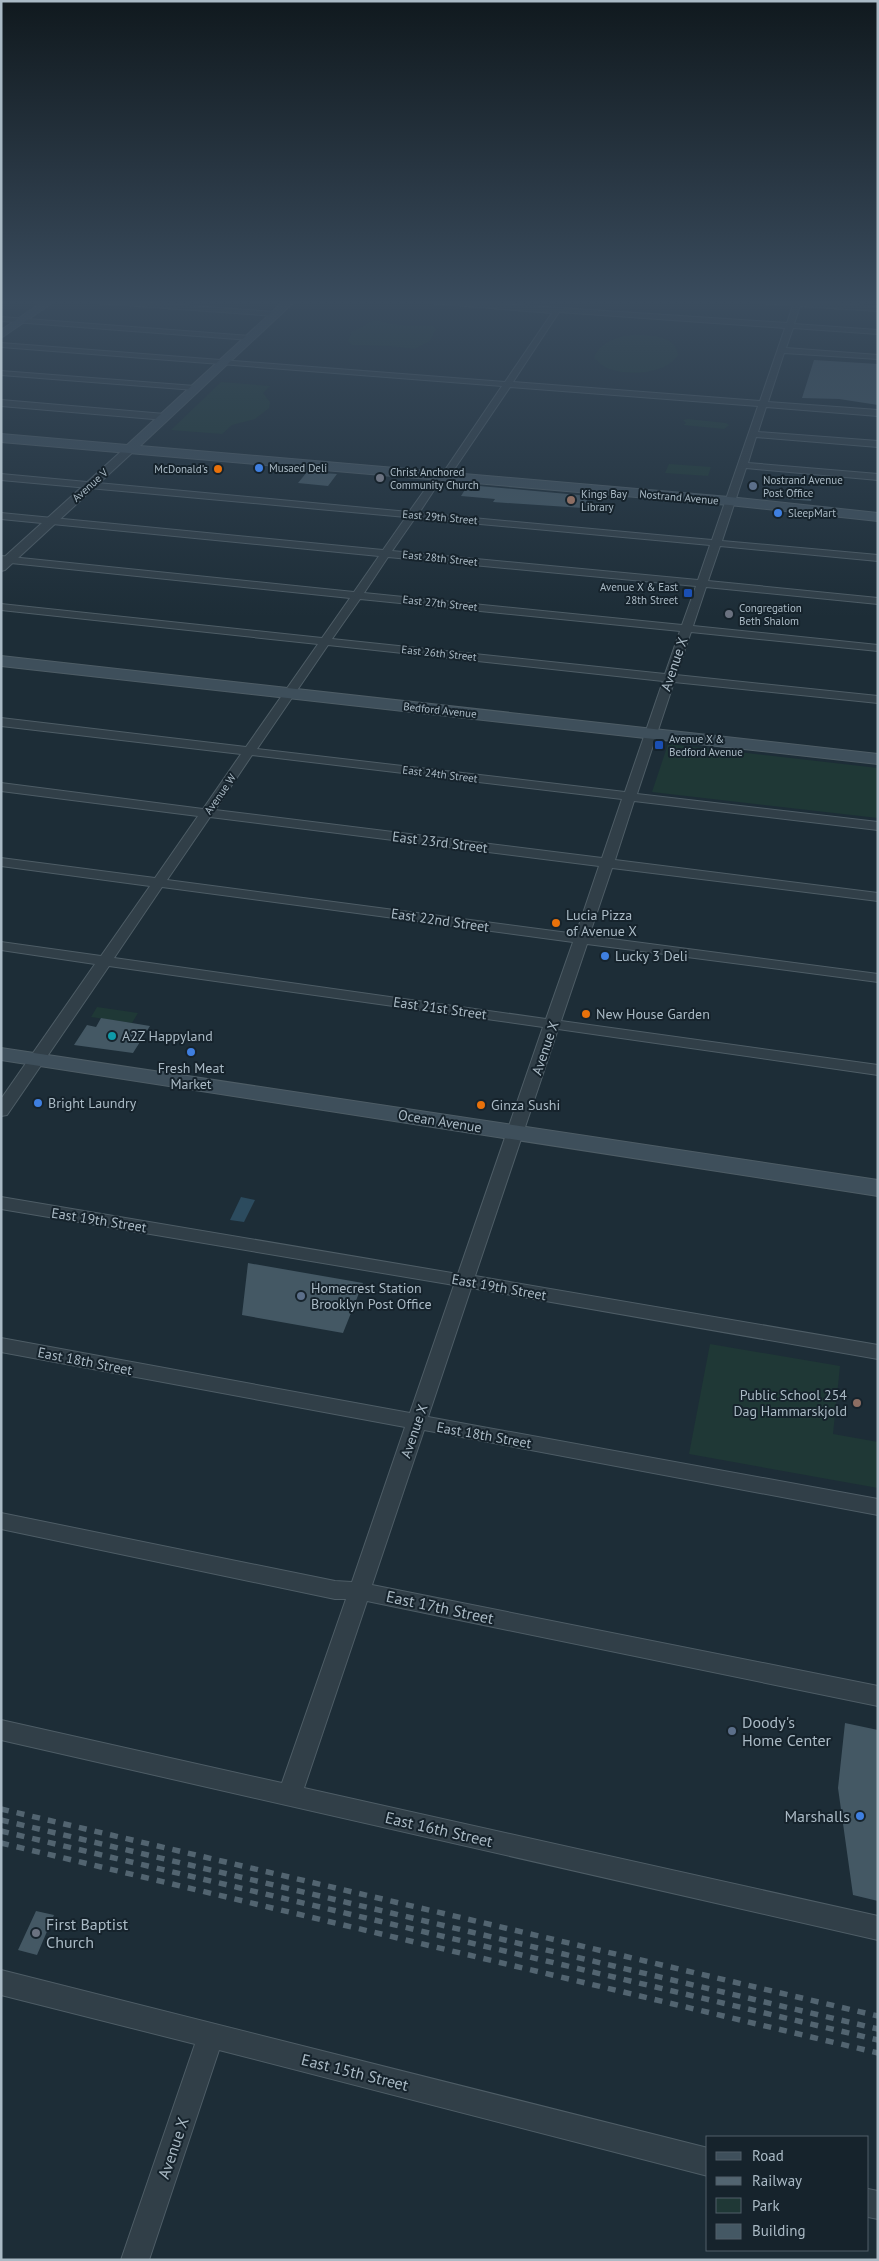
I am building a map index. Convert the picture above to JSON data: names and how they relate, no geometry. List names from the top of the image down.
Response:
{
  "streets": {
    "main road": [
      "Avenue V",
      "Nostrand Avenue",
      "Bedford Avenue",
      "Ocean Avenue"
    ],
    "street": [
      "East 29th Street",
      "East 28th Street",
      "East 27th Street",
      "East 26th Street",
      "Avenue X",
      "East 24th Street",
      "Avenue W",
      "East 23rd Street",
      "East 22nd Street",
      "East 21st Street",
      "East 19th Street",
      "East 18th Street",
      "East 17th Street",
      "East 16th Street",
      "East 15th Street"
    ]
  },
  "crossings": [
    ["Avenue V", "Nostrand Avenue"],
    ["Avenue V", "East 29th Street"],
    ["Avenue V", "East 28th Street"],
    ["Avenue V", "East 27th Street"],
    ["Nostrand Avenue", "Avenue X"],
    ["Nostrand Avenue", "Avenue W"],
    ["East 29th Street", "Avenue X"],
    ["East 29th Street", "Avenue W"],
    ["East 28th Street", "Avenue X"],
    ["East 28th Street", "Avenue W"],
    ["East 27th Street", "Avenue X"],
    ["East 27th Street", "Avenue W"],
    ["East 26th Street", "Avenue X"],
    ["East 26th Street", "Avenue W"],
    ["Avenue X", "Bedford Avenue"],
    ["Avenue X", "East 24th Street"],
    ["Avenue X", "East 23rd Street"],
    ["Avenue X", "East 22nd Street"],
    ["Avenue X", "East 21st Street"],
    ["Avenue X", "Ocean Avenue"],
    ["Avenue X", "East 19th Street"],
    ["Avenue X", "East 18th Street"],
    ["Avenue X", "East 17th Street"],
    ["Avenue X", "East 16th Street"],
    ["Avenue X", "East 15th Street"],
    ["Bedford Avenue", "Avenue W"],
    ["East 24th Street", "Avenue W"],
    ["Avenue W", "East 23rd Street"],
    ["Avenue W", "East 22nd Street"],
    ["Avenue W", "East 21st Street"],
    ["Avenue W", "Ocean Avenue"]
  ],
  "places": {
    "other": [
      "Musaed Deli",
      "McDonald's",
      "Christ Anchored Community Church",
      "Nostrand Avenue Post Office",
      "Kings Bay Library",
      "SleepMart",
      "Congregation Beth Shalom",
      "Lucia Pizza of Avenue X",
      "Lucky 3 Deli",
      "New House Garden",
      "A2Z Happyland",
      "Fresh Meat Market",
      "Bright Laundry",
      "Ginza Sushi",
      "Homecrest Station Brooklyn Post Office",
      "Public School 254 Dag Hammarskjold",
      "Doody's Home Center",
      "Marshalls",
      "First Baptist Church"
    ],
    "transit": ["Avenue X & East 28th Street", "Avenue X & Bedford Avenue"]
  },
  "legend": [
    "Road",
    "Railway",
    "Park",
    "Building"
  ]
}
